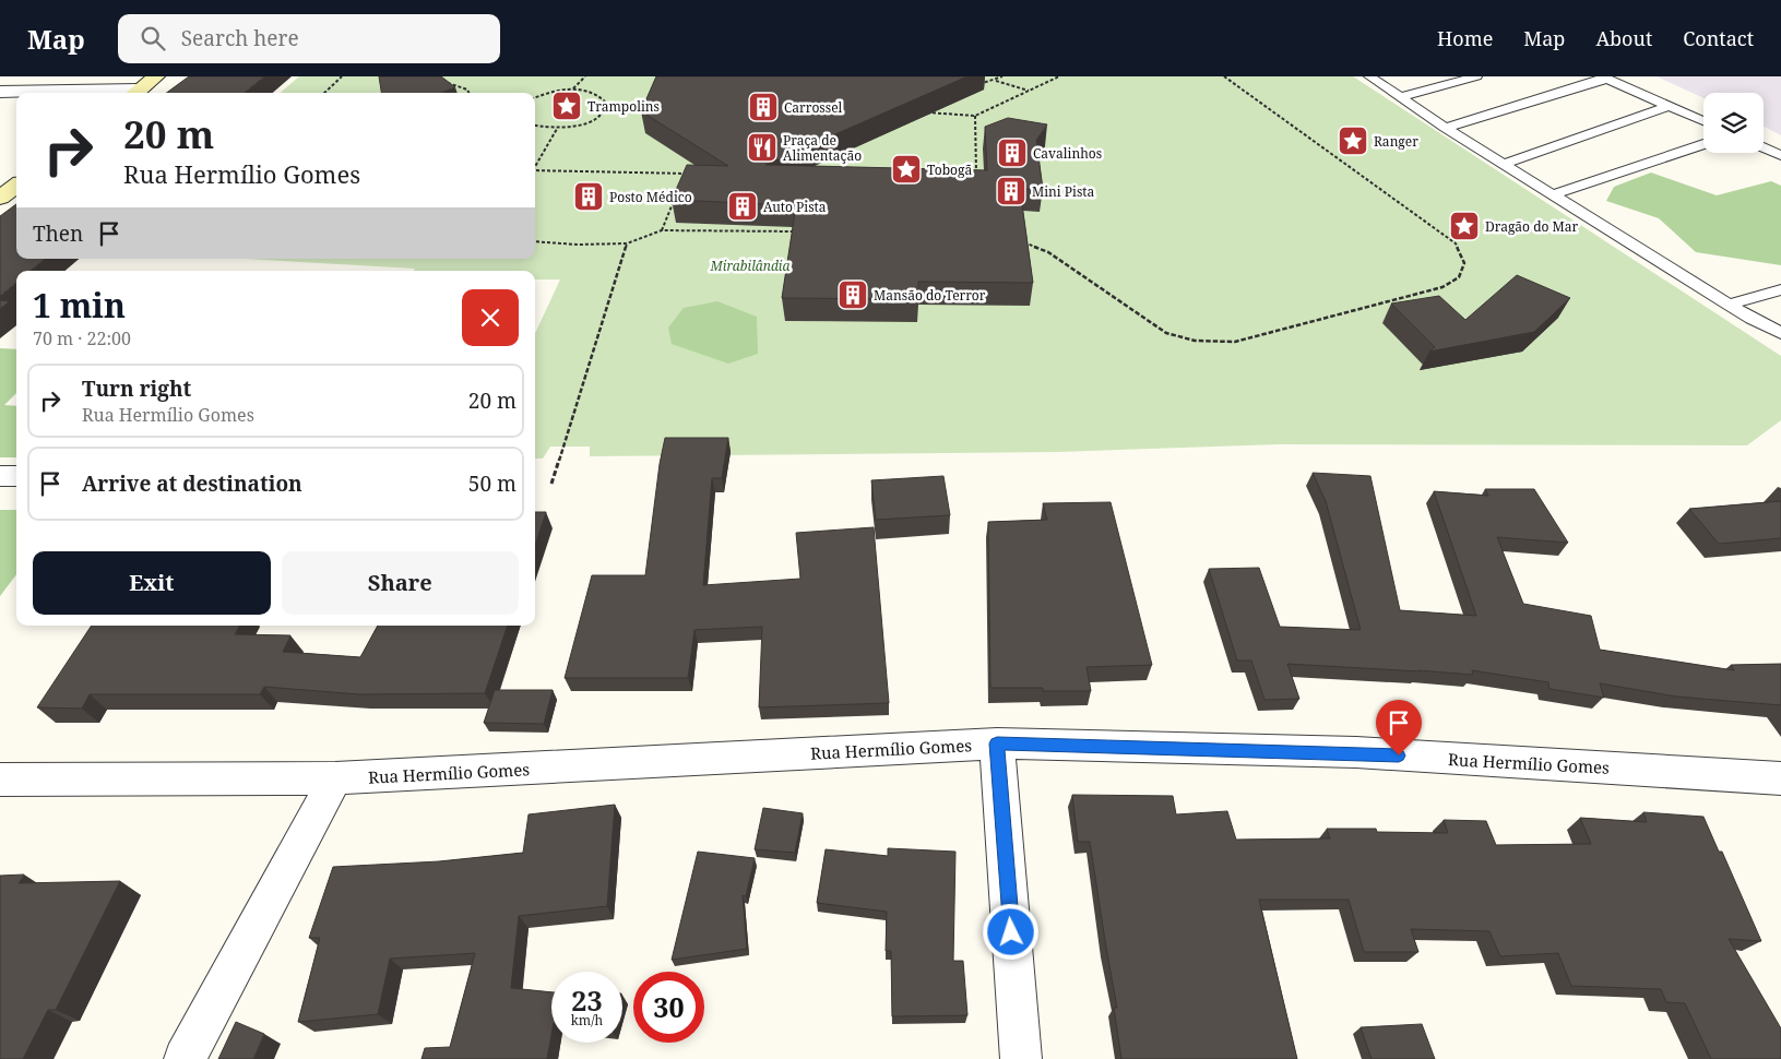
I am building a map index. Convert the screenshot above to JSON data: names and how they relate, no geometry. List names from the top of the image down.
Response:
{
  "streets": {
    "street": ["Rua Hermílio Gomes"]
  },
  "parks": ["Mirabilândia"],
  "places": {
    "place": [
      "Trampolins",
      "Ranger",
      "Tobogã",
      "Dragão do Mar"
    ],
    "building": [
      "Carrossel",
      "Cavalinhos",
      "Mini Pista",
      "Posto Médico",
      "Auto Pista",
      "Mansão do Terror"
    ],
    "restaurant": ["Praça de Alimentação"]
  },
  "page": {
    "header": "Map",
    "search": "Search here",
    "nav": [
      "Home",
      "Map",
      "About",
      "Contact"
    ],
    "turn": ["20 m", "Rua Hermílio Gomes"],
    "then": "Then",
    "heading": ["1 min", "70 m · 22:00"],
    "list": [
      {
        "name": "Turn right",
        "note": "Rua Hermílio Gomes",
        "value": "20 m"
      },
      {
        "name": "Arrive at destination",
        "value": "50 m"
      }
    ],
    "buttons": ["Exit", "Share"],
    "speed": "23 km/h",
    "limit": "30"
  }
}
